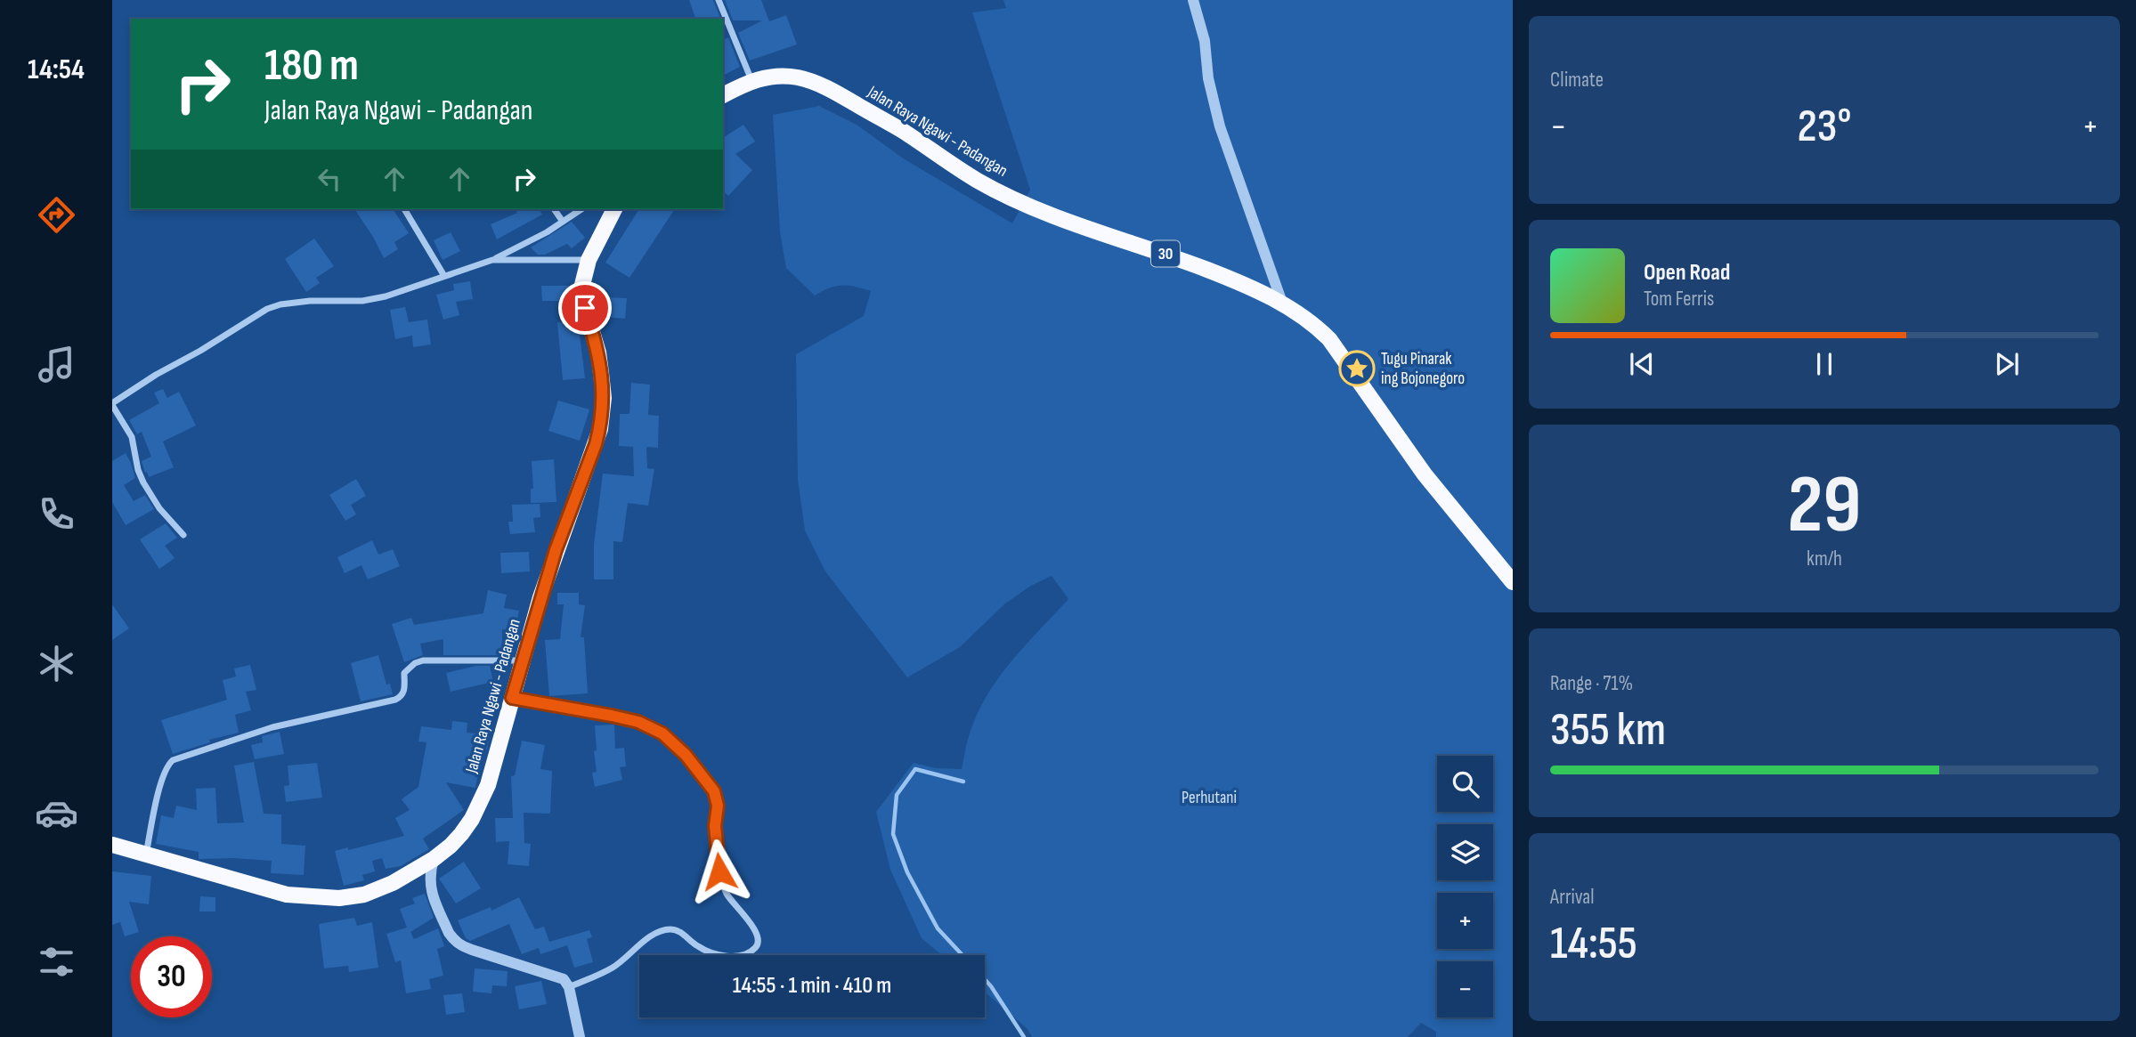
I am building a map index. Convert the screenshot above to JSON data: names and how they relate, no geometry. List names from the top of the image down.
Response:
{
  "streets": {
    "highway": ["Jalan Raya Ngawi - Padangan", "30"]
  },
  "parks": ["Perhutani"],
  "places": {
    "place": ["Tugu Pinarak ing Bojonegoro"]
  },
  "page": {
    "tabs": "14:54",
    "tile": [
      "Climate",
      ["29", "km/h"],
      ["Range · 71%", "355 km"],
      ["Arrival", "14:55"]
    ],
    "turn": ["180 m", "Jalan Raya Ngawi - Padangan"],
    "heat": ["−", "23°", "+"],
    "song": ["Open Road", "Tom Ferris"],
    "map_buttons": ["+", "−"],
    "limit": "30",
    "trip": "14:55 · 1 min · 410 m"
  }
}
